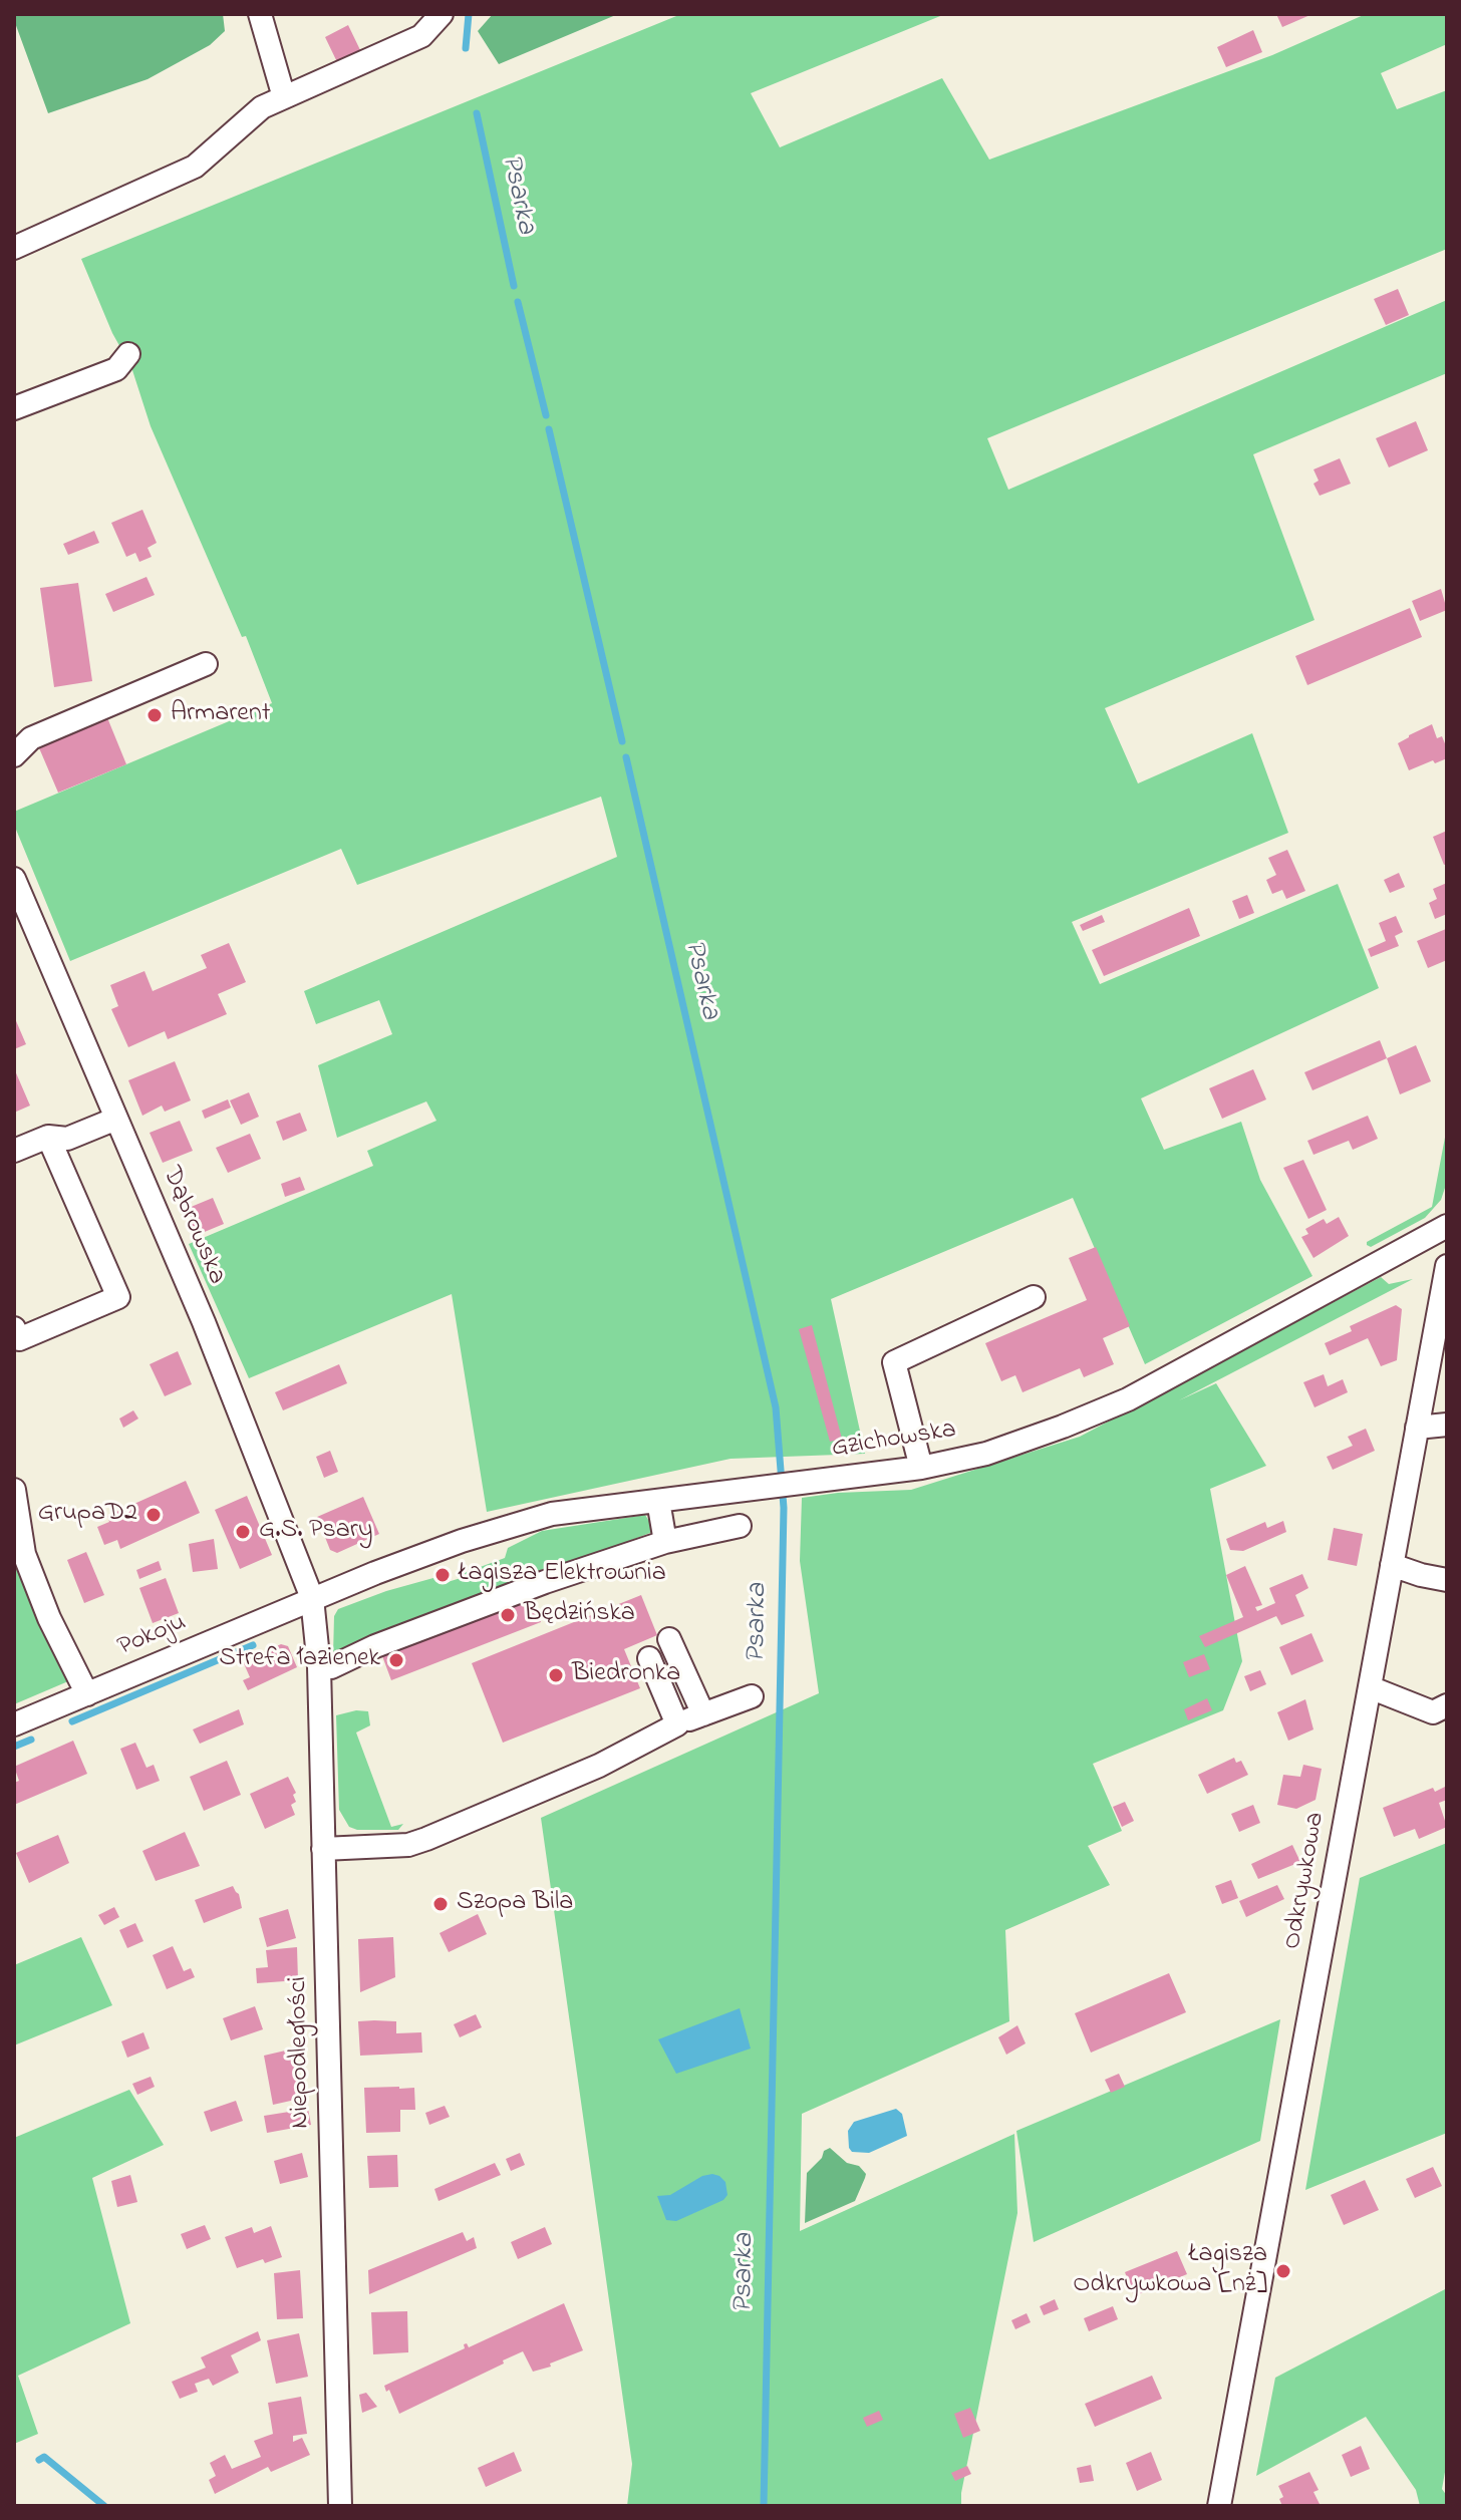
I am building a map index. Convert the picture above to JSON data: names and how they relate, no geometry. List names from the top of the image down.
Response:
{
  "streets": {
    "street": [
      "Dąbrowska",
      "Gzichowska",
      "Pokoju",
      "Odkrywkowa",
      "Niepodległości"
    ]
  },
  "crossings": [
    ["Dąbrowska", "Gzichowska"],
    ["Dąbrowska", "Pokoju"],
    ["Dąbrowska", "Niepodległości"],
    ["Gzichowska", "Pokoju"],
    ["Gzichowska", "Niepodległości"],
    ["Pokoju", "Niepodległości"]
  ],
  "water": ["Psarka"],
  "places": [
    "Armarent",
    "GrupaD2",
    "G.S. Psary",
    "Łagisza Elektrownia",
    "Będzińska",
    "Strefa łazienek",
    "Biedronka",
    "Szopa Bila",
    "Łagisza Odkrywkowa [nż]"
  ]
}
